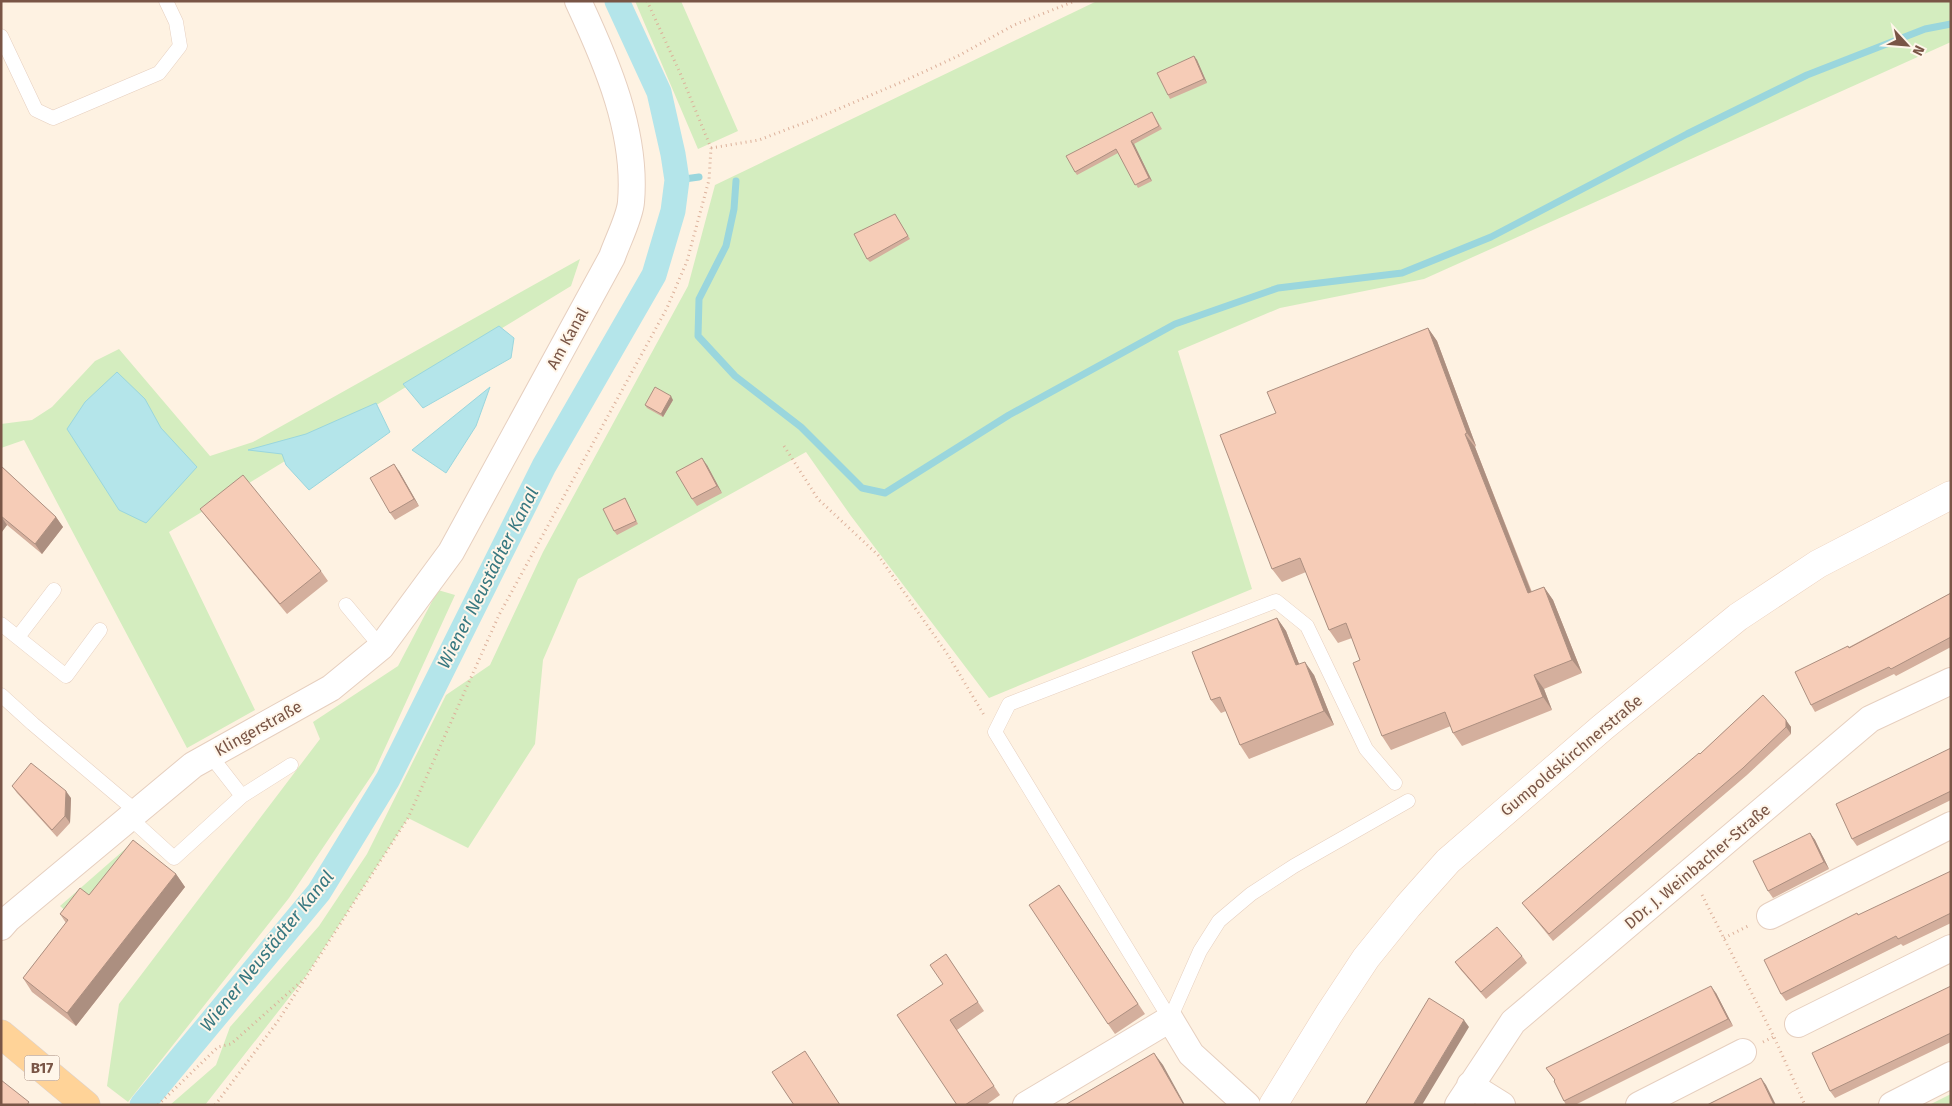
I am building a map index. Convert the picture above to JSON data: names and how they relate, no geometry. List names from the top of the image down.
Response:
{
  "streets": {
    "main road": ["B17"],
    "street": [
      "Am Kanal",
      "Klingerstraße",
      "Gumpoldskirchnerstraße",
      "DDr. J. Weinbacher-Straße"
    ]
  },
  "crossings": [
    ["Am Kanal", "Klingerstraße"]
  ],
  "water": ["Wiener Neustädter Kanal"],
  "north": "bottom right"
}
